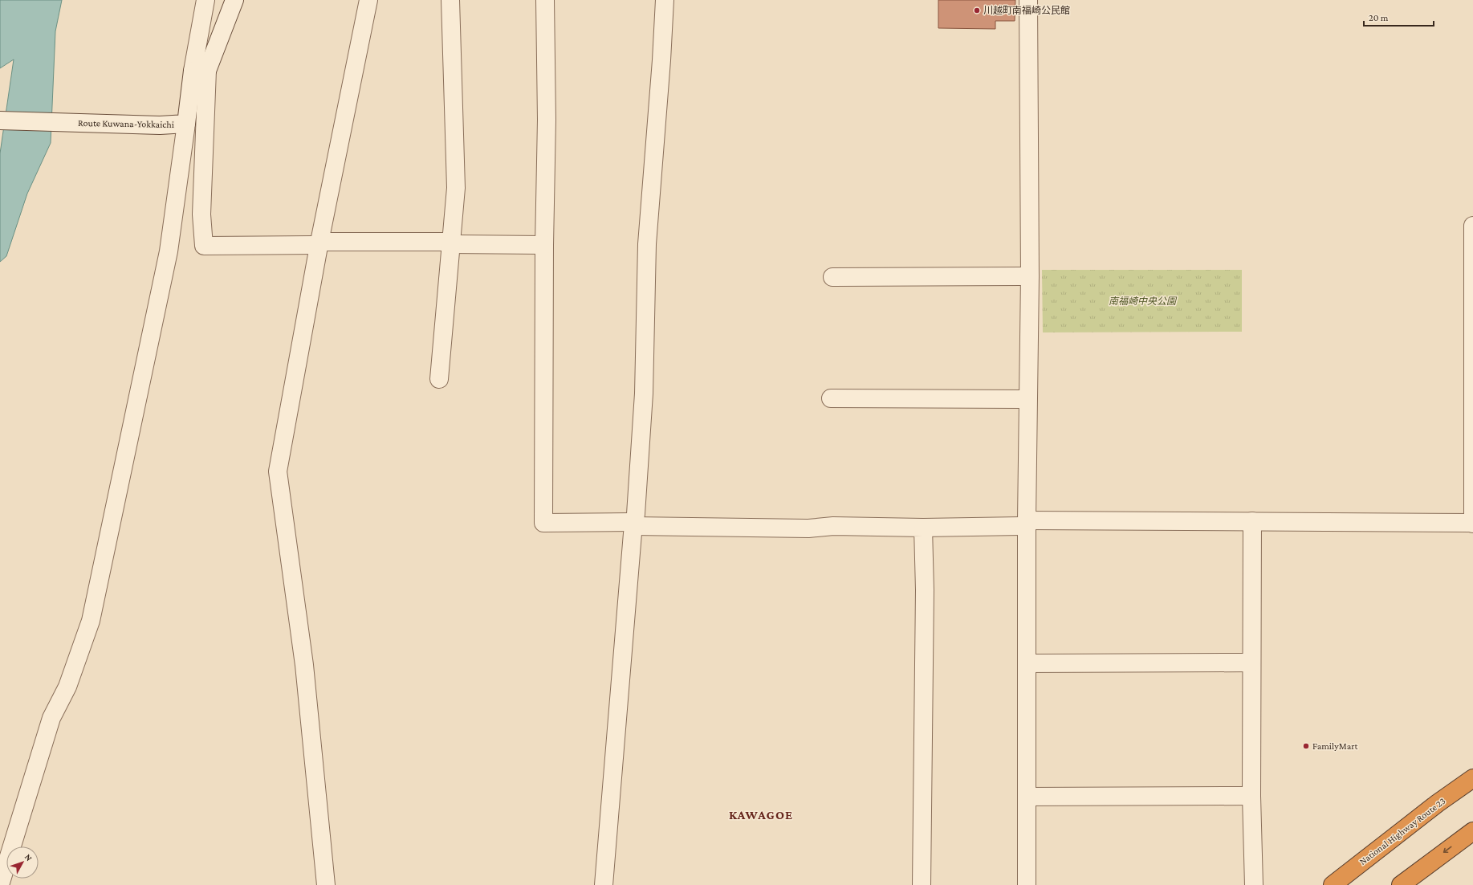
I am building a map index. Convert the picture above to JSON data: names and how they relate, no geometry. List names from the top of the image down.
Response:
{
  "streets": {
    "highway": ["National Highway Route 23"],
    "street": ["Route Kuwana-Yokkaichi"]
  },
  "districts": ["KAWAGOE"],
  "parks": ["南福崎中央公園"],
  "places": ["川越町南福崎公民館", "FamilyMart"],
  "scale_bar": "20 m",
  "north": "top right"
}
